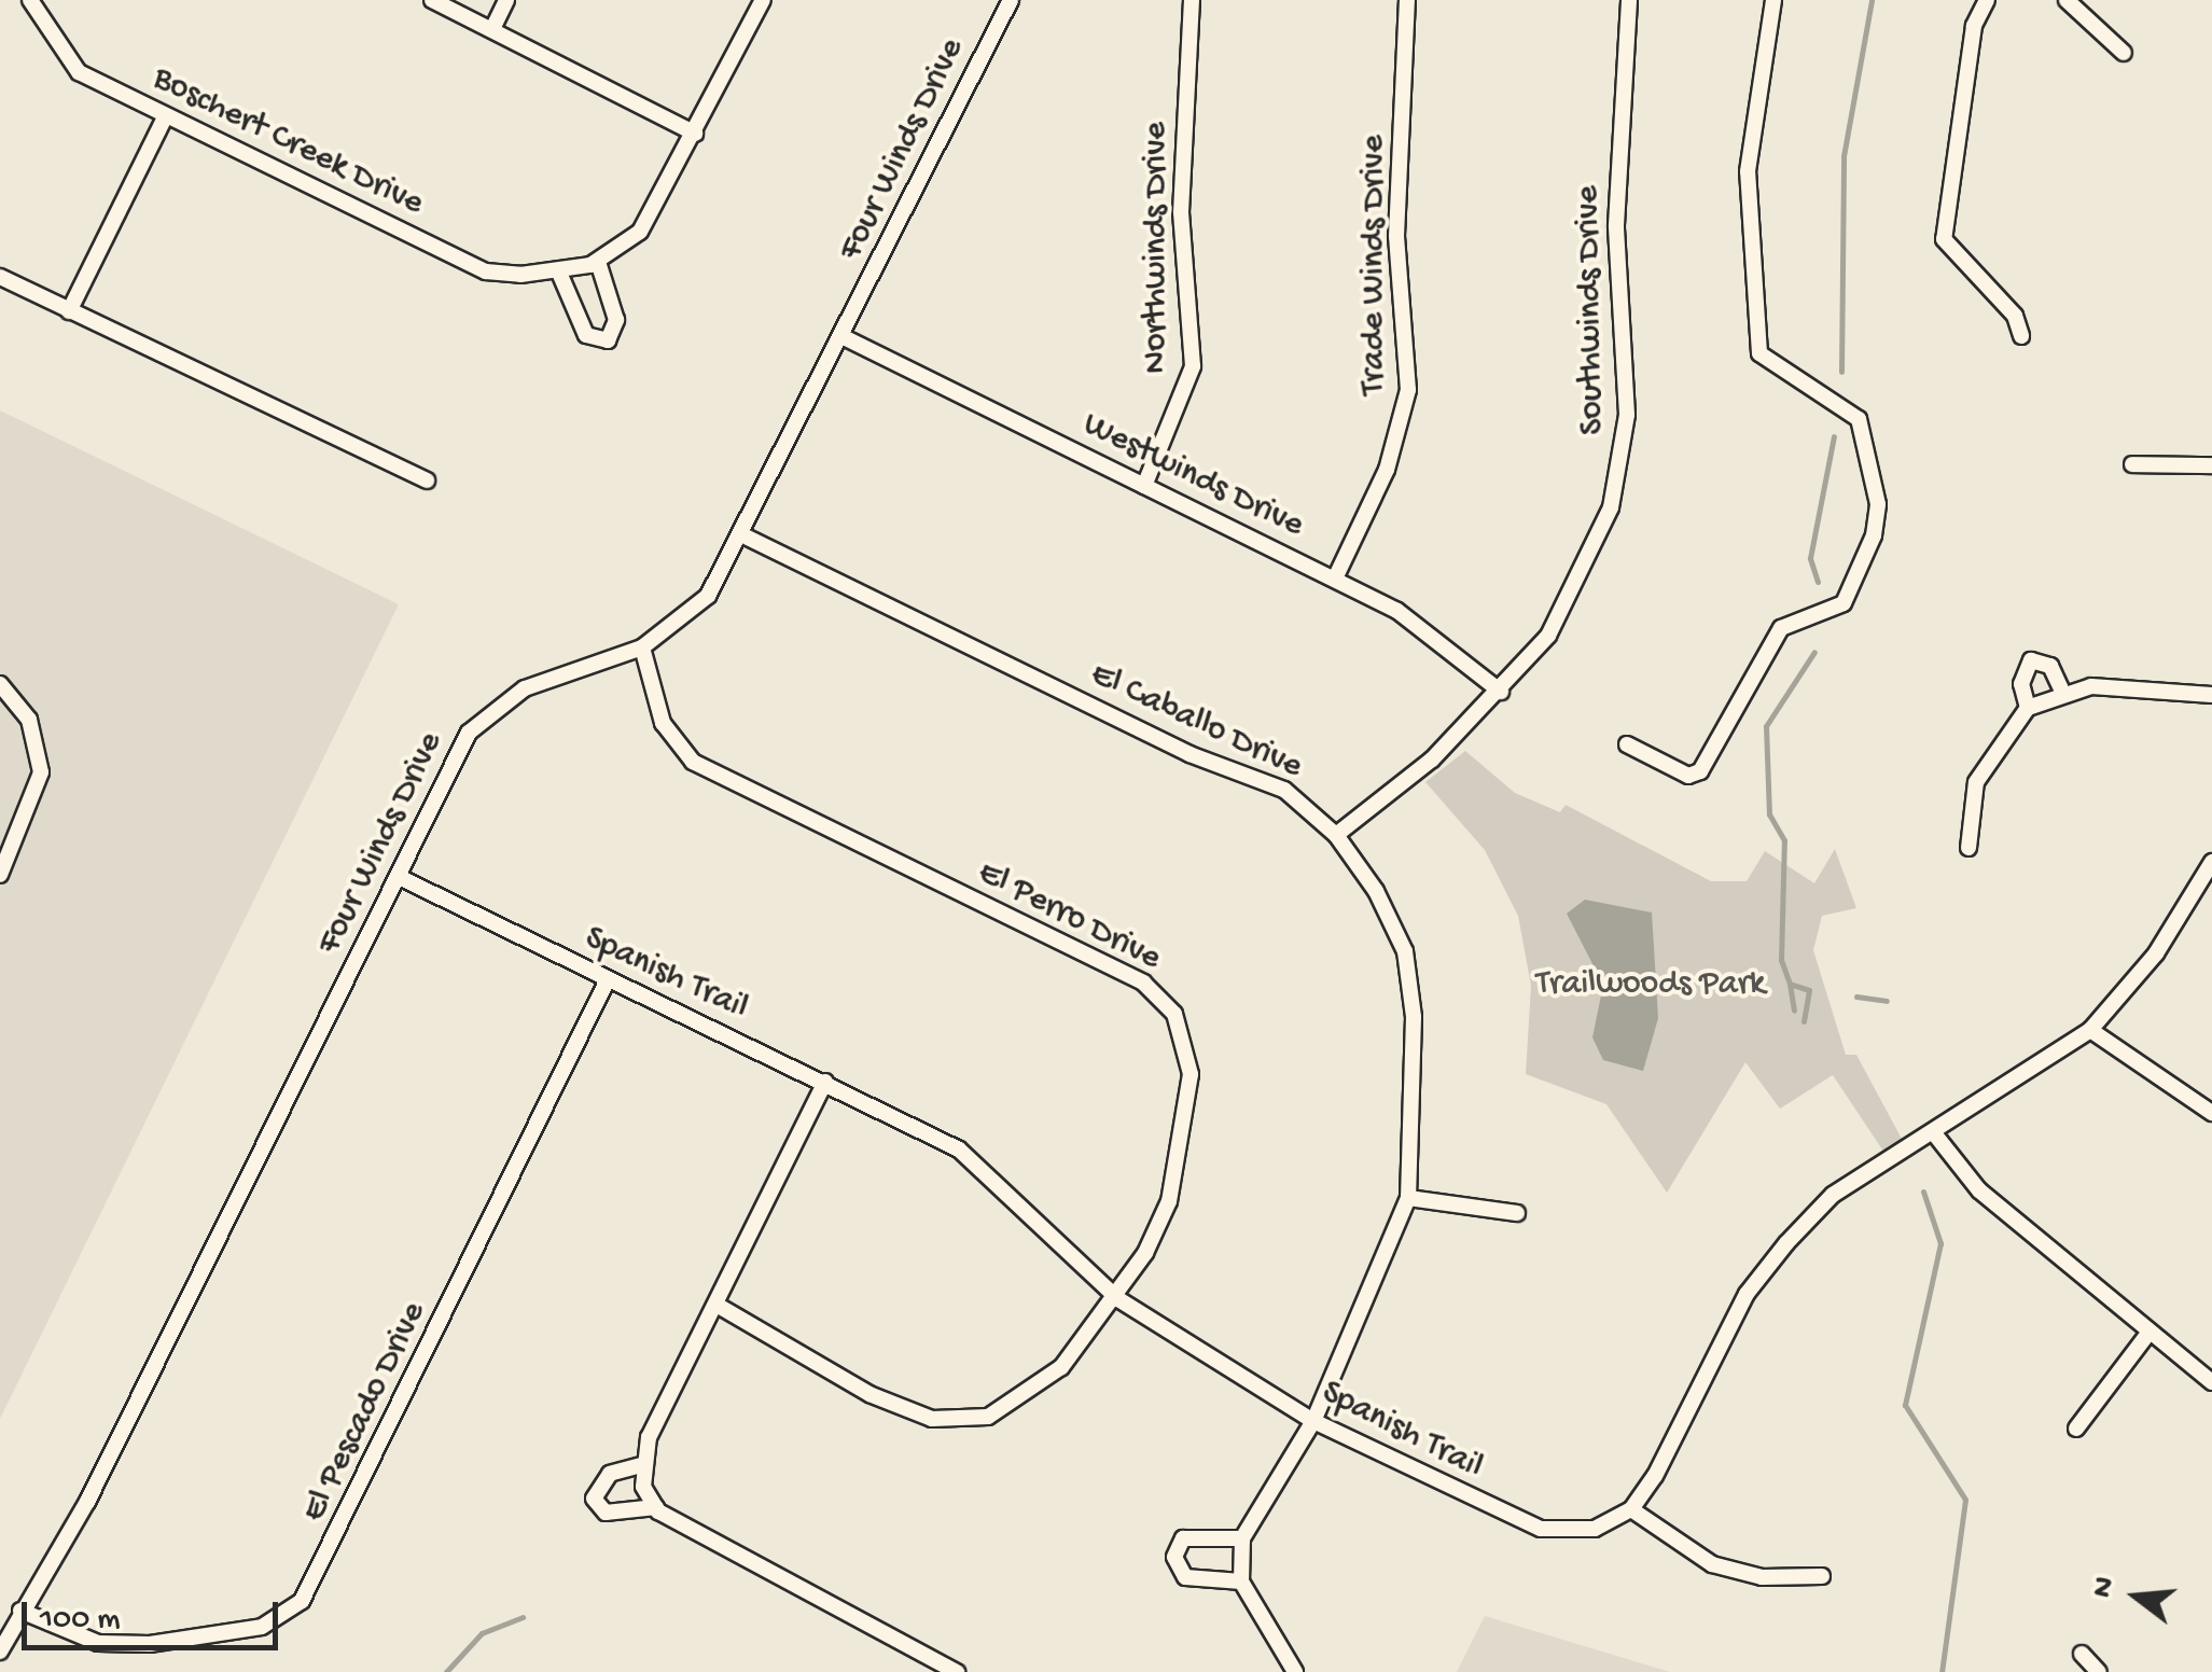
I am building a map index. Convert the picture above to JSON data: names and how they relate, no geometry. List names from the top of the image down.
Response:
{
  "streets": {
    "street": [
      "Boschert Creek Drive",
      "Four Winds Drive",
      "Northwinds Drive",
      "Trade Winds Drive",
      "Southwinds Drive",
      "Westwinds Drive",
      "El Caballo Drive",
      "El Perro Drive",
      "Spanish Trail",
      "El Pescado Drive"
    ]
  },
  "crossings": [
    ["Four Winds Drive", "Westwinds Drive"],
    ["Four Winds Drive", "El Caballo Drive"],
    ["Four Winds Drive", "El Perro Drive"],
    ["Four Winds Drive", "Spanish Trail"],
    ["Four Winds Drive", "El Pescado Drive"],
    ["Northwinds Drive", "Westwinds Drive"],
    ["Trade Winds Drive", "Westwinds Drive"],
    ["Southwinds Drive", "Westwinds Drive"],
    ["Southwinds Drive", "El Caballo Drive"],
    ["El Caballo Drive", "Spanish Trail"],
    ["El Perro Drive", "Spanish Trail"],
    ["Spanish Trail", "El Pescado Drive"]
  ],
  "parks": ["Trailwoods Park"],
  "scale_bar": "100 m",
  "north": "left"
}
